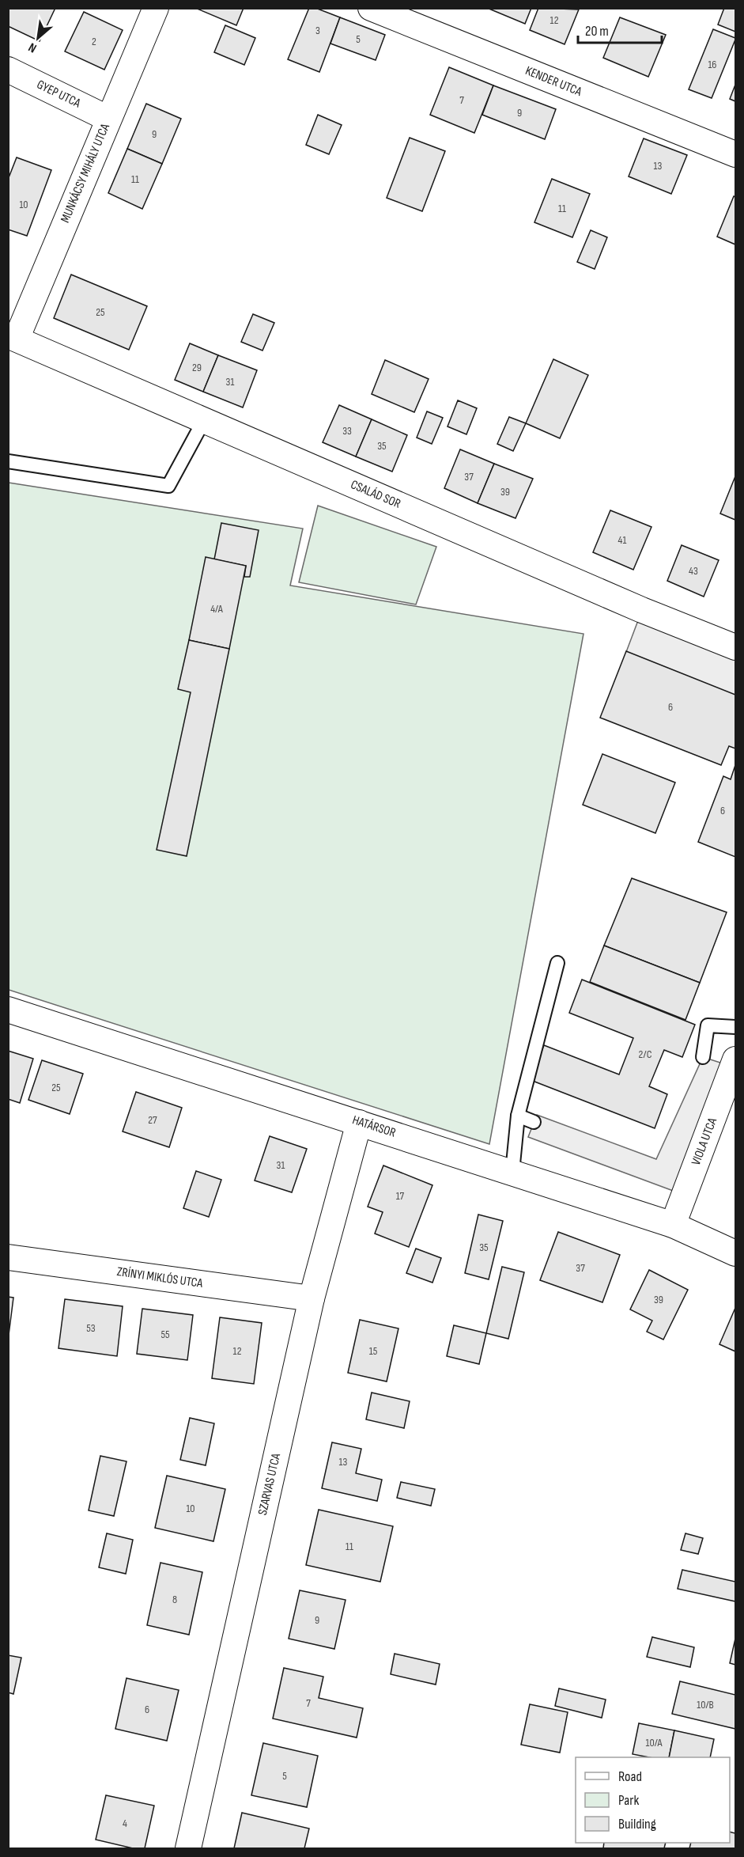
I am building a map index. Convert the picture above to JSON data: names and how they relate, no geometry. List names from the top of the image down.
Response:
{
  "streets": {
    "street": [
      "KENDER UTCA",
      "GYEP UTCA",
      "MUNKÁCSY MIHÁLY UTCA",
      "CSALÁD SOR",
      "HATÁRSOR",
      "VIOLA UTCA",
      "ZRÍNYI MIKLÓS UTCA",
      "SZARVAS UTCA"
    ]
  },
  "crossings": [
    ["GYEP UTCA", "MUNKÁCSY MIHÁLY UTCA"],
    ["MUNKÁCSY MIHÁLY UTCA", "CSALÁD SOR"],
    ["HATÁRSOR", "VIOLA UTCA"],
    ["HATÁRSOR", "SZARVAS UTCA"],
    ["ZRÍNYI MIKLÓS UTCA", "SZARVAS UTCA"]
  ],
  "house_numbers": [
    "12",
    "3",
    "5",
    "2",
    "16",
    "7",
    "9",
    "9",
    "13",
    "11",
    "10",
    "11",
    "25",
    "29",
    "31",
    "33",
    "35",
    "37",
    "39",
    "41",
    "43",
    "4/A",
    "6",
    "6",
    "2/C",
    "25",
    "27",
    "31",
    "17",
    "35",
    "37",
    "39",
    "53",
    "55",
    "12",
    "15",
    "13",
    "10",
    "11",
    "8",
    "9",
    "7",
    "10/B",
    "6",
    "10/A",
    "5",
    "4"
  ],
  "legend": ["Road", "Park", "Building"],
  "scale_bar": "20 m",
  "north": "bottom left"
}
